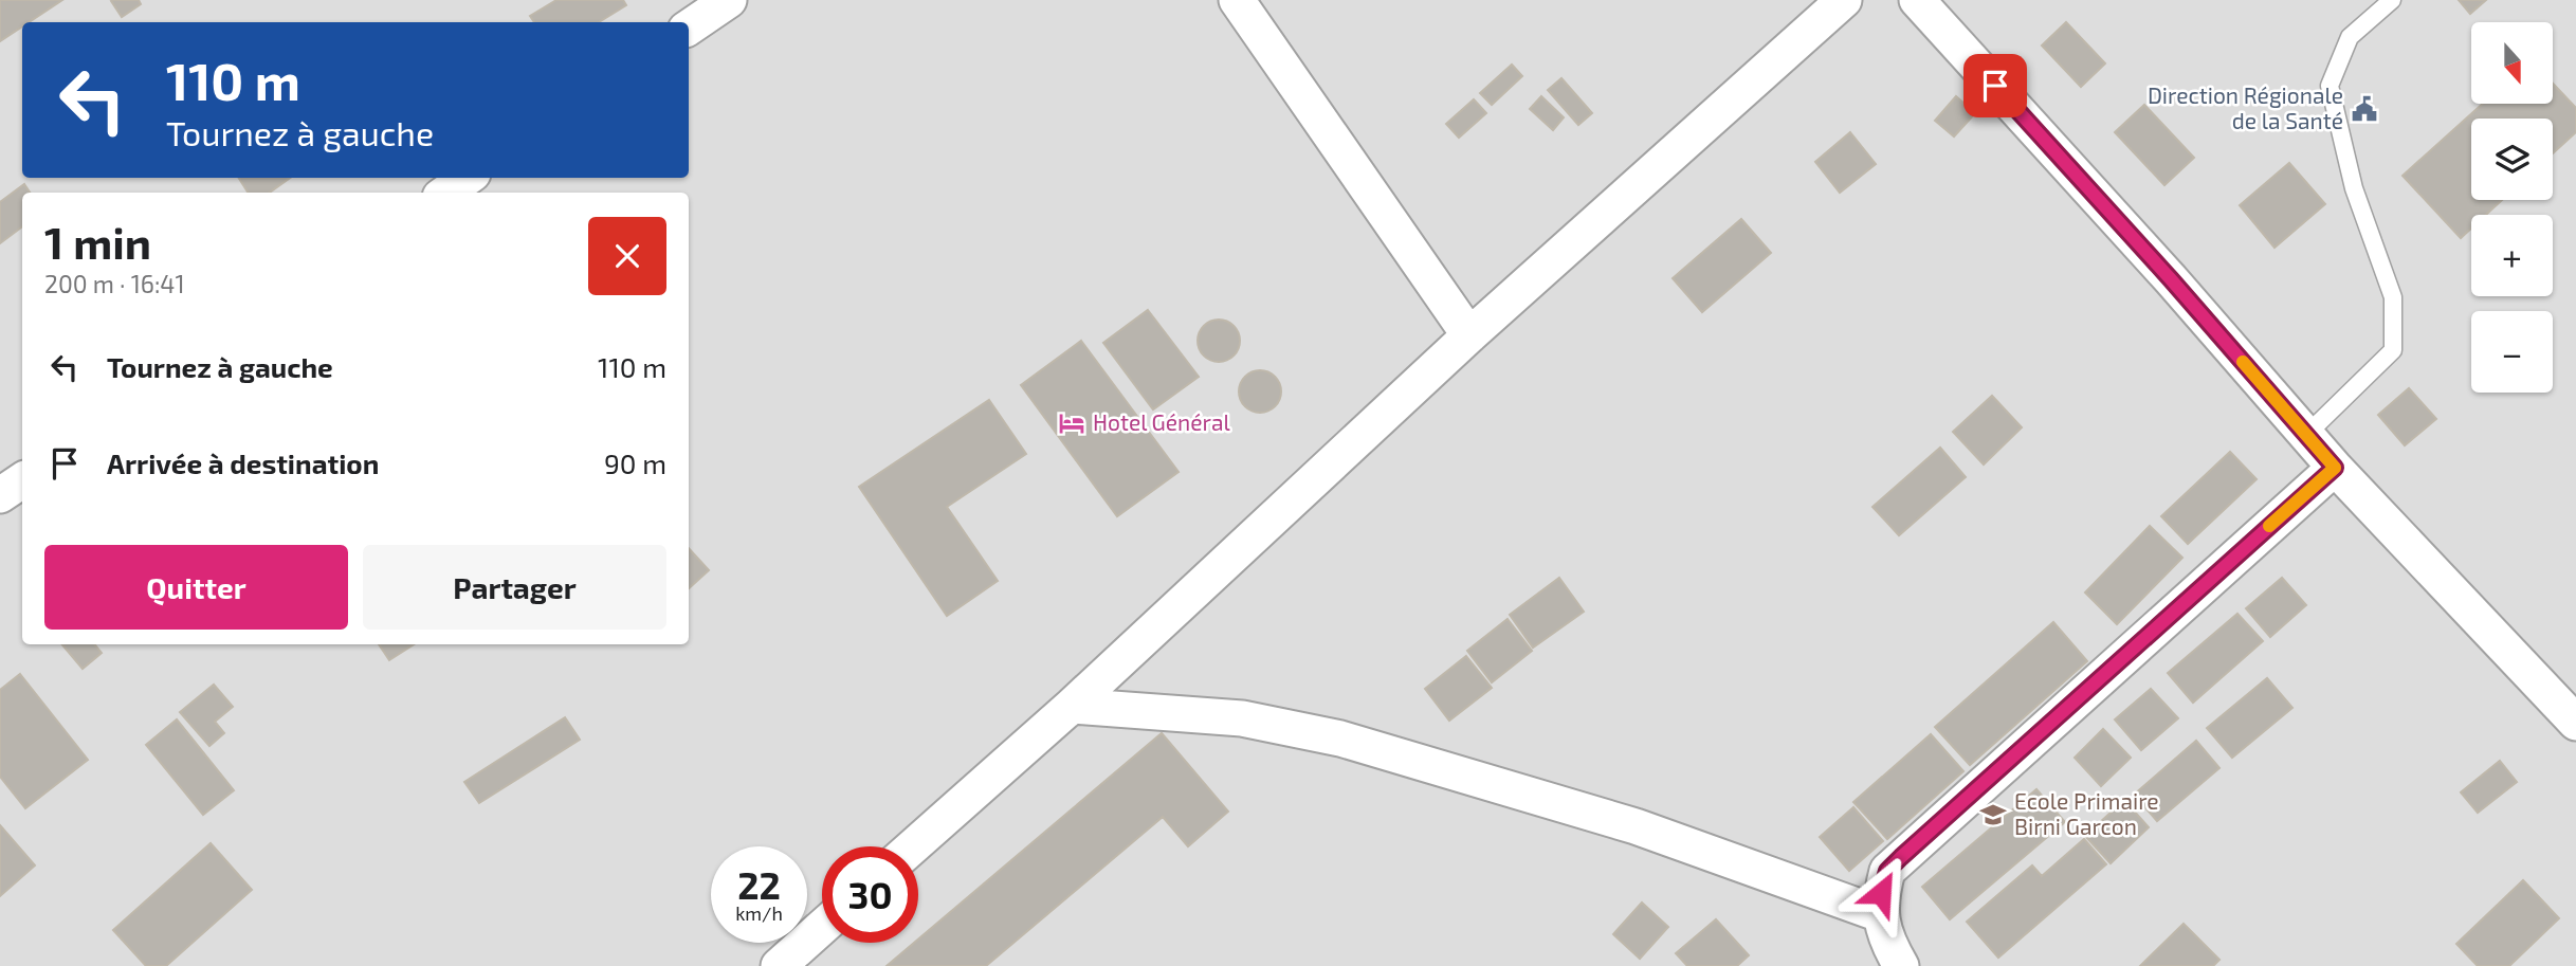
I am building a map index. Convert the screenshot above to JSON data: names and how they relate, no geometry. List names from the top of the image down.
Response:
{
  "places": {
    "public building": ["Direction Régionale de la Santé"],
    "hotel": ["Hotel Général"],
    "school or university": ["Ecole Primaire Birni Garcon"]
  },
  "north": "bottom",
  "page": {
    "map_buttons": ["+", "−"],
    "turn": ["110 m", "Tournez à gauche"],
    "heading": ["1 min", "200 m · 16:41"],
    "list": [
      {
        "name": "Tournez à gauche",
        "value": "110 m"
      },
      {
        "name": "Arrivée à destination",
        "value": "90 m"
      }
    ],
    "buttons": ["Quitter", "Partager"],
    "speed": "22 km/h",
    "limit": "30"
  }
}
